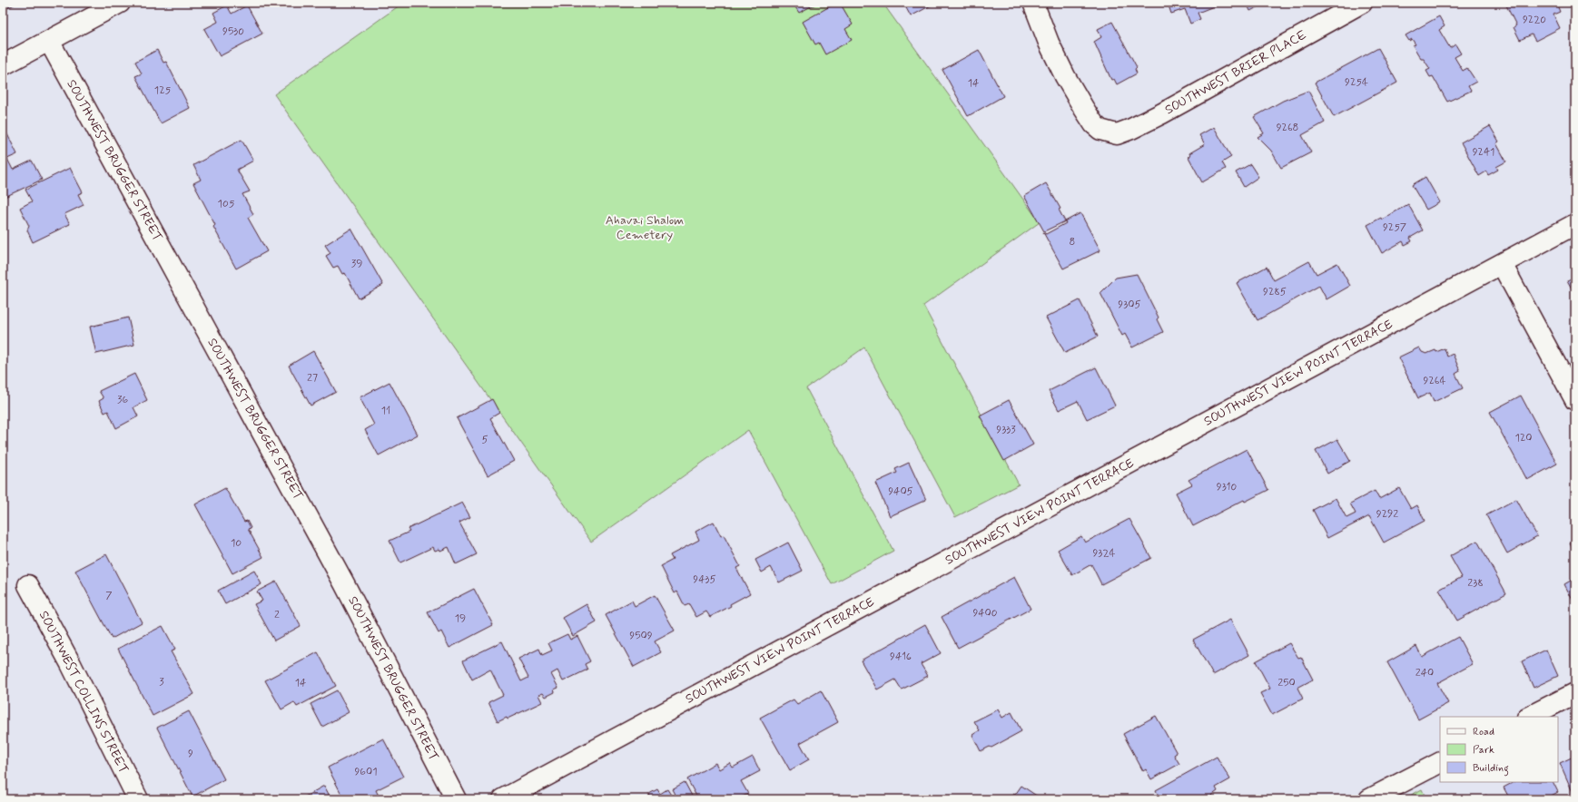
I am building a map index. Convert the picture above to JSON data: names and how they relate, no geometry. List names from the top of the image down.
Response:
{
  "streets": {
    "street": [
      "SOUTHWEST BRIER PLACE",
      "SOUTHWEST BRUGGER STREET",
      "SOUTHWEST VIEW POINT TERRACE",
      "SOUTHWEST COLLINS STREET"
    ]
  },
  "parks": ["Ahavai Shalom Cemetery"],
  "house_numbers": [
    "9220",
    "9530",
    "9254",
    "14",
    "125",
    "9268",
    "9241",
    "105",
    "9257",
    "8",
    "39",
    "9285",
    "9305",
    "27",
    "9264",
    "36",
    "11",
    "9333",
    "120",
    "5",
    "9310",
    "9405",
    "9292",
    "10",
    "9324",
    "9435",
    "238",
    "7",
    "9400",
    "2",
    "19",
    "9509",
    "9416",
    "240",
    "3",
    "14",
    "250",
    "9",
    "9601"
  ],
  "legend": ["Road", "Park", "Building"]
}
